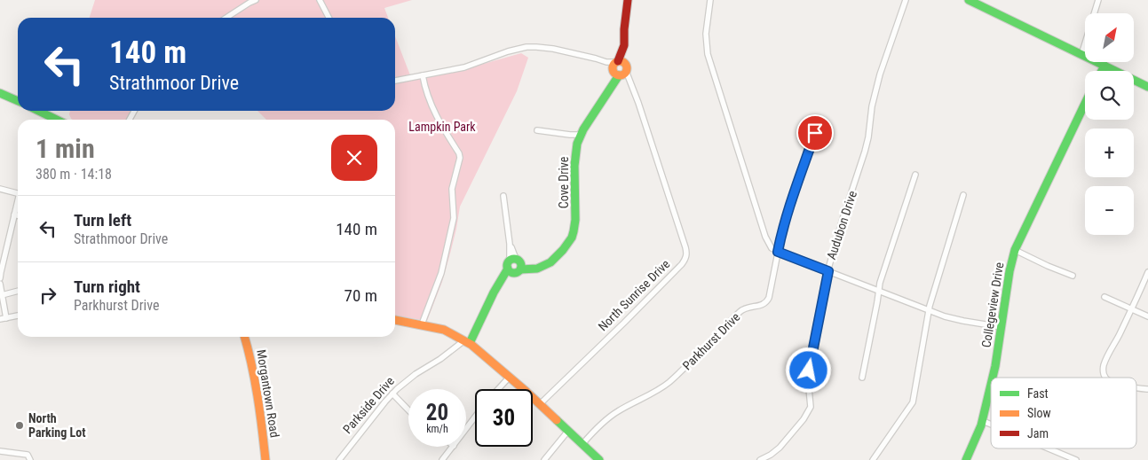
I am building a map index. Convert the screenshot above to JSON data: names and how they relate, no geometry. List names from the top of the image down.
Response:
{
  "streets": {
    "street": [
      "Cove Drive",
      "Audubon Drive",
      "North Sunrise Drive",
      "Collegeview Drive",
      "Parkhurst Drive",
      "Morgantown Road",
      "Parkside Drive"
    ]
  },
  "crossings": [
    ["Cove Drive", "North Sunrise Drive"],
    ["Cove Drive", "Parkside Drive"]
  ],
  "parks": ["Lampkin Park"],
  "places": ["North Parking Lot"],
  "legend": ["Fast", "Slow", "Jam"],
  "north": "top right",
  "page": {
    "map_buttons": ["+", "−"],
    "turn": ["140 m", "Strathmoor Drive"],
    "heading": ["1 min", "380 m · 14:18"],
    "list": [
      {
        "name": "Turn left",
        "note": "Strathmoor Drive",
        "value": "140 m"
      },
      {
        "name": "Turn right",
        "note": "Parkhurst Drive",
        "value": "70 m"
      }
    ],
    "speed": "20 km/h",
    "limit": "30"
  }
}
